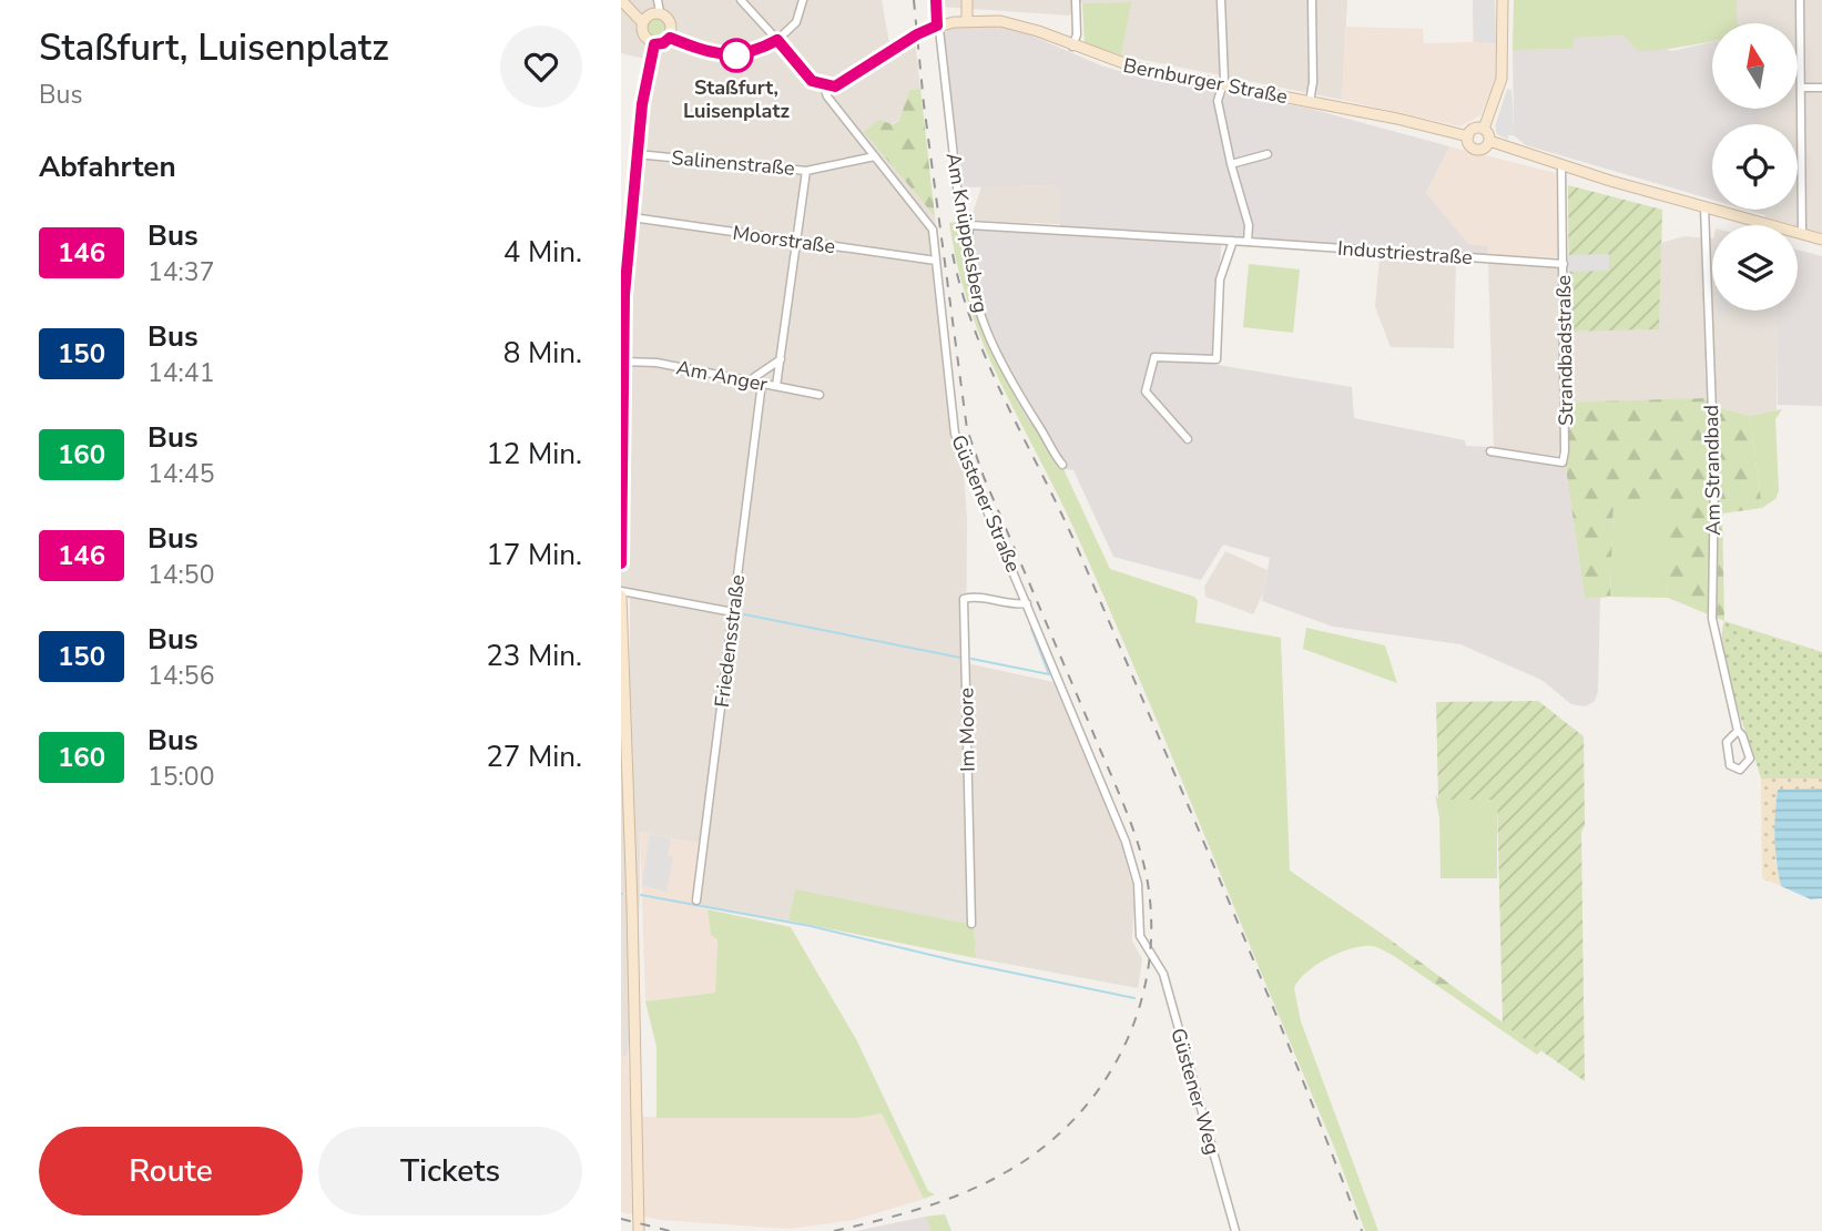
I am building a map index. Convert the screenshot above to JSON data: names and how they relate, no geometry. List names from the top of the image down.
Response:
{
  "streets": {
    "main road": ["Bernburger Straße", "Güstener Straße"],
    "street": [
      "Salinenstraße",
      "Am Knüppelsberg",
      "Moorstraße",
      "Industriestraße",
      "Strandbadstraße",
      "Am Anger",
      "Am Strandbad",
      "Friedensstraße",
      "Im Moore",
      "Güstener Weg"
    ]
  },
  "crossings": [
    ["Bernburger Straße", "Am Knüppelsberg"],
    ["Bernburger Straße", "Güstener Straße"],
    ["Salinenstraße", "Güstener Straße"],
    ["Am Knüppelsberg", "Industriestraße"],
    ["Moorstraße", "Güstener Straße"],
    ["Industriestraße", "Strandbadstraße"],
    ["Am Anger", "Friedensstraße"],
    ["Güstener Straße", "Im Moore"],
    ["Güstener Straße", "Güstener Weg"]
  ],
  "places": ["Staßfurt, Luisenplatz"],
  "lines": ["bus line 146"],
  "north": "top",
  "page": {
    "heading": [
      ["Staßfurt, Luisenplatz", "Bus"],
      "Abfahrten"
    ],
    "list": [
      {
        "mark": "146",
        "name": "Bus",
        "note": "14:37",
        "value": "4 Min."
      },
      {
        "mark": "150",
        "name": "Bus",
        "note": "14:41",
        "value": "8 Min."
      },
      {
        "mark": "160",
        "name": "Bus",
        "note": "14:45",
        "value": "12 Min."
      },
      {
        "mark": "146",
        "name": "Bus",
        "note": "14:50",
        "value": "17 Min."
      },
      {
        "mark": "150",
        "name": "Bus",
        "note": "14:56",
        "value": "23 Min."
      },
      {
        "mark": "160",
        "name": "Bus",
        "note": "15:00",
        "value": "27 Min."
      }
    ],
    "buttons": ["Route", "Tickets"]
  }
}
